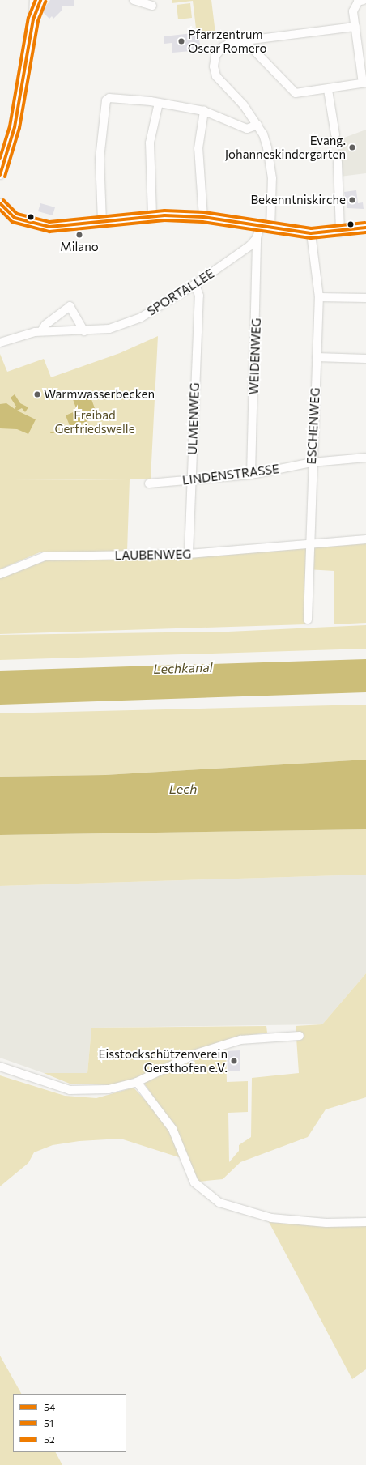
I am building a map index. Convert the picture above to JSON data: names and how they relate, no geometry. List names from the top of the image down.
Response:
{
  "streets": {
    "street": [
      "SPORTALLEE",
      "WEIDENWEG",
      "ULMENWEG",
      "ESCHENWEG",
      "LINDENSTRASSE",
      "LAUBENWEG"
    ]
  },
  "crossings": [
    ["SPORTALLEE", "WEIDENWEG"],
    ["SPORTALLEE", "ULMENWEG"],
    ["WEIDENWEG", "LINDENSTRASSE"],
    ["ULMENWEG", "LINDENSTRASSE"],
    ["ULMENWEG", "LAUBENWEG"],
    ["ESCHENWEG", "LINDENSTRASSE"],
    ["ESCHENWEG", "LAUBENWEG"]
  ],
  "water": ["Lechkanal", "Lech"],
  "parks": ["Freibad Gerfriedswelle"],
  "places": [
    "Pfarrzentrum Oscar Romero",
    "Evang. Johanneskindergarten",
    "Bekenntniskirche",
    "Milano",
    "Warmwasserbecken",
    "Eisstockschützenverein Gersthofen e.V."
  ],
  "lines": ["transit line 54", "transit line 52", "transit line 51"],
  "legend": ["54", "51", "52"]
}
